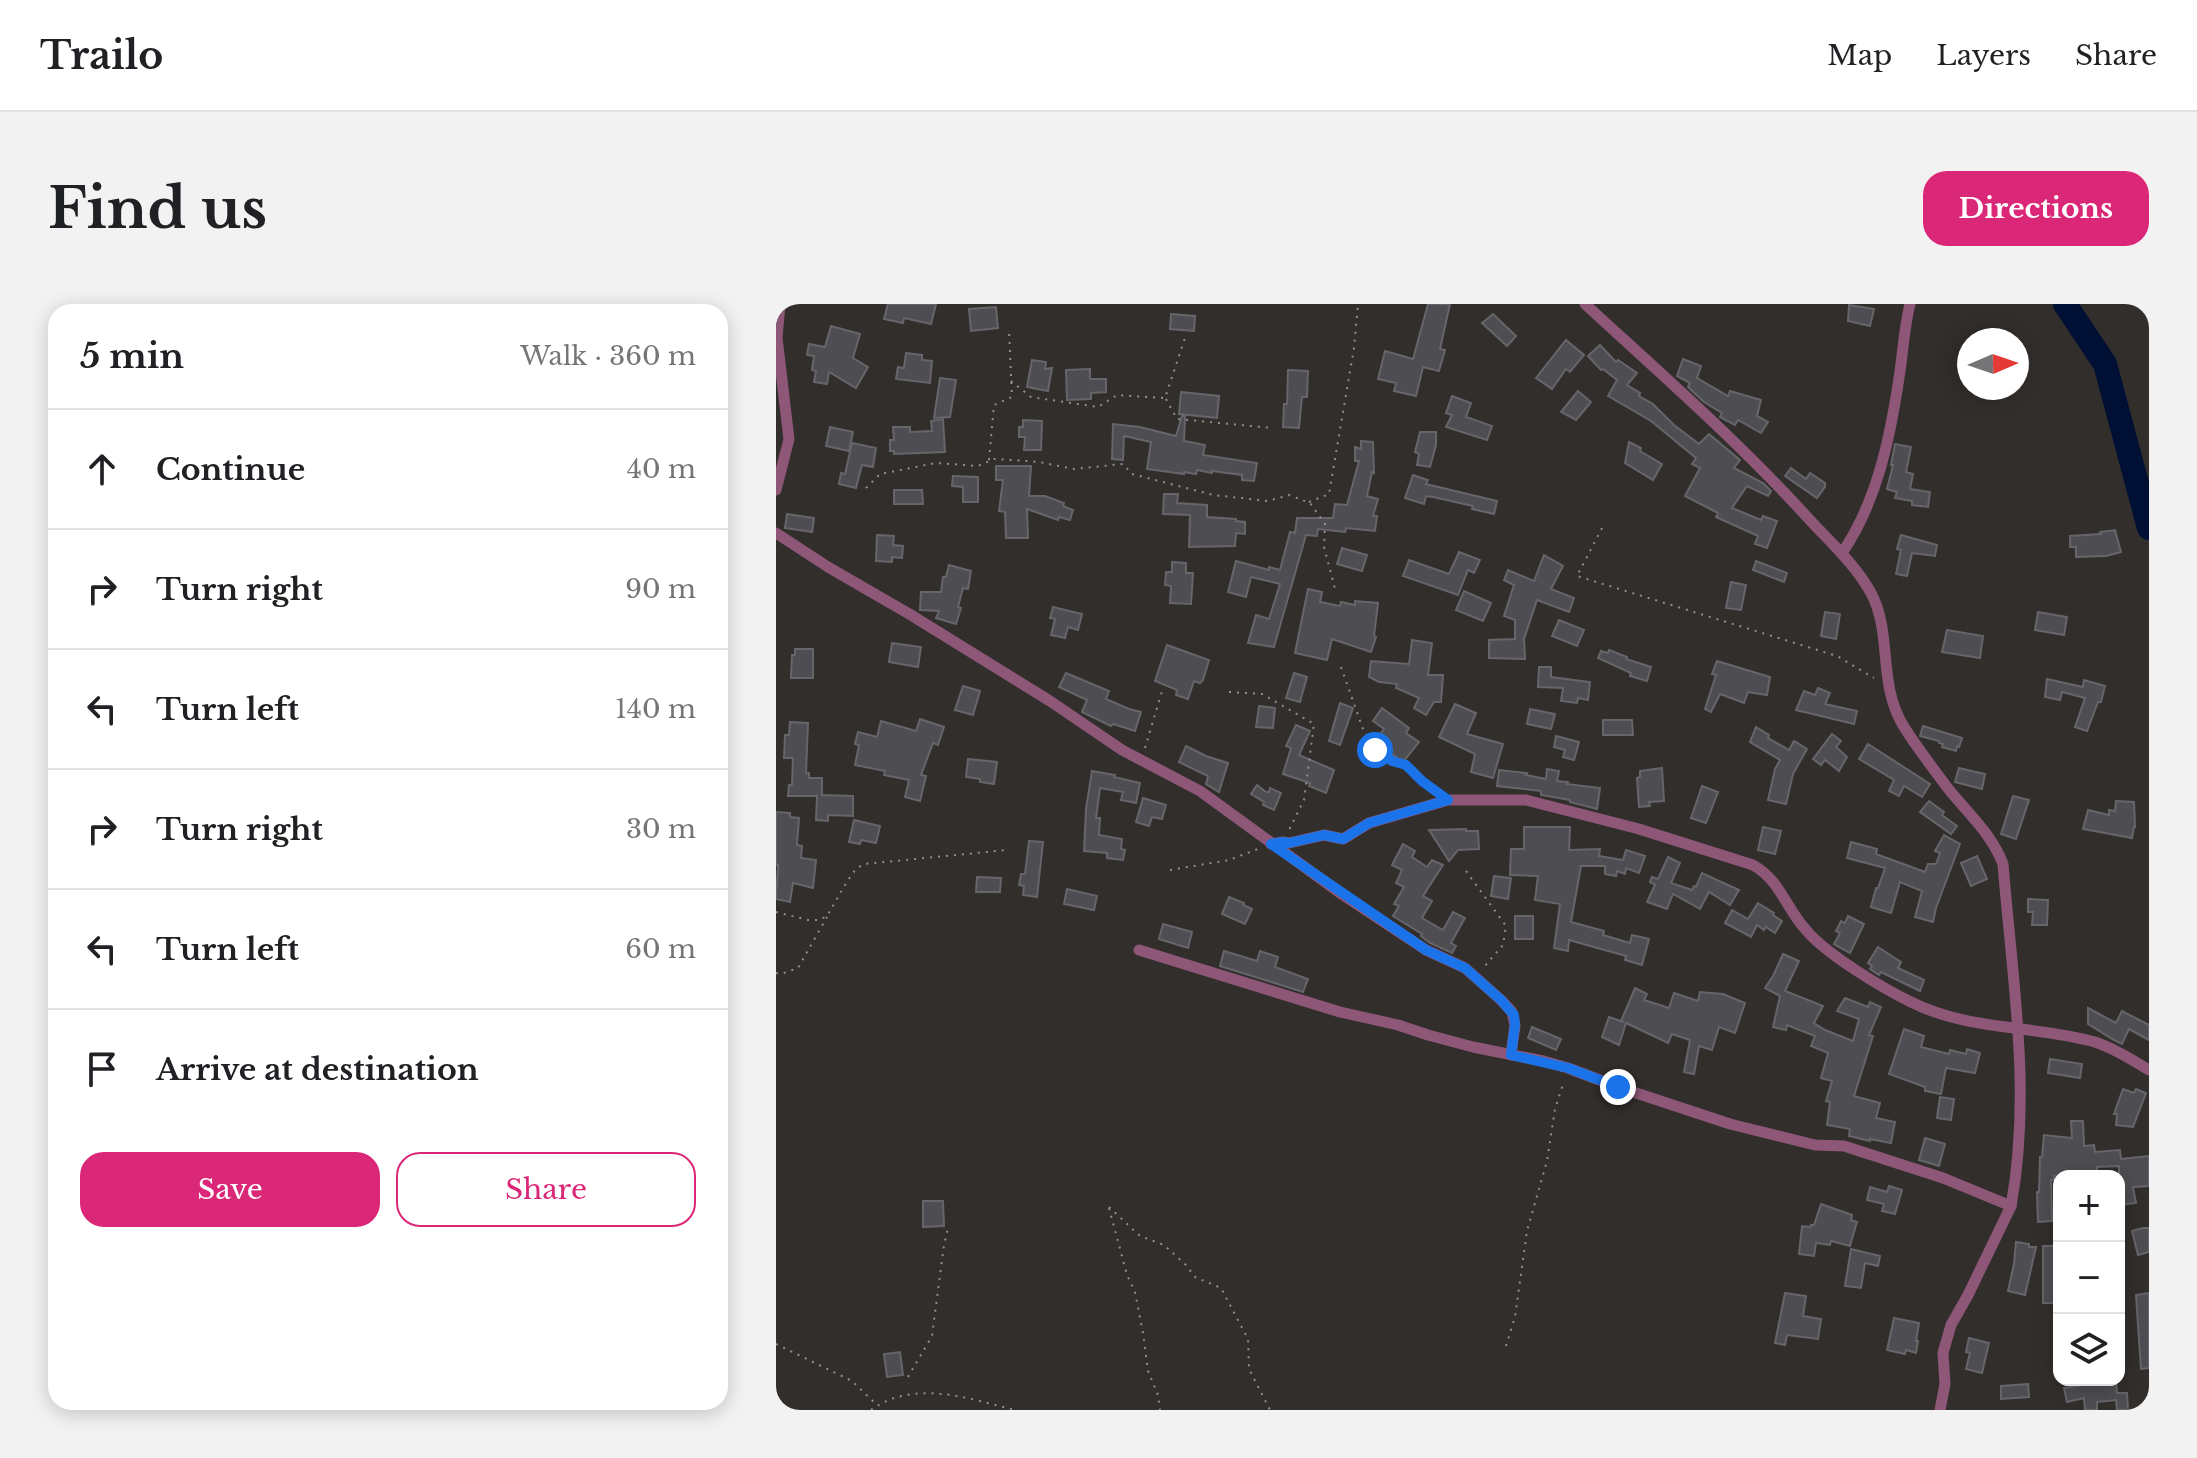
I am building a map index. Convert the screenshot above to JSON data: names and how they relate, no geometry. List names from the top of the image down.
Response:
{
  "north": "right",
  "page": {
    "header": "Trailo",
    "nav": ["Map", "Layers", "Share"],
    "buttons": [
      "Directions",
      ["Save", "Share"]
    ],
    "title": "Find us",
    "heading": ["5 min", "Walk · 360 m"],
    "list": [
      ["Continue", "40 m"],
      ["Turn right", "90 m"],
      ["Turn left", "140 m"],
      ["Turn right", "30 m"],
      ["Turn left", "60 m"],
      "Arrive at destination"
    ],
    "map_buttons": ["+", "−"]
  }
}
